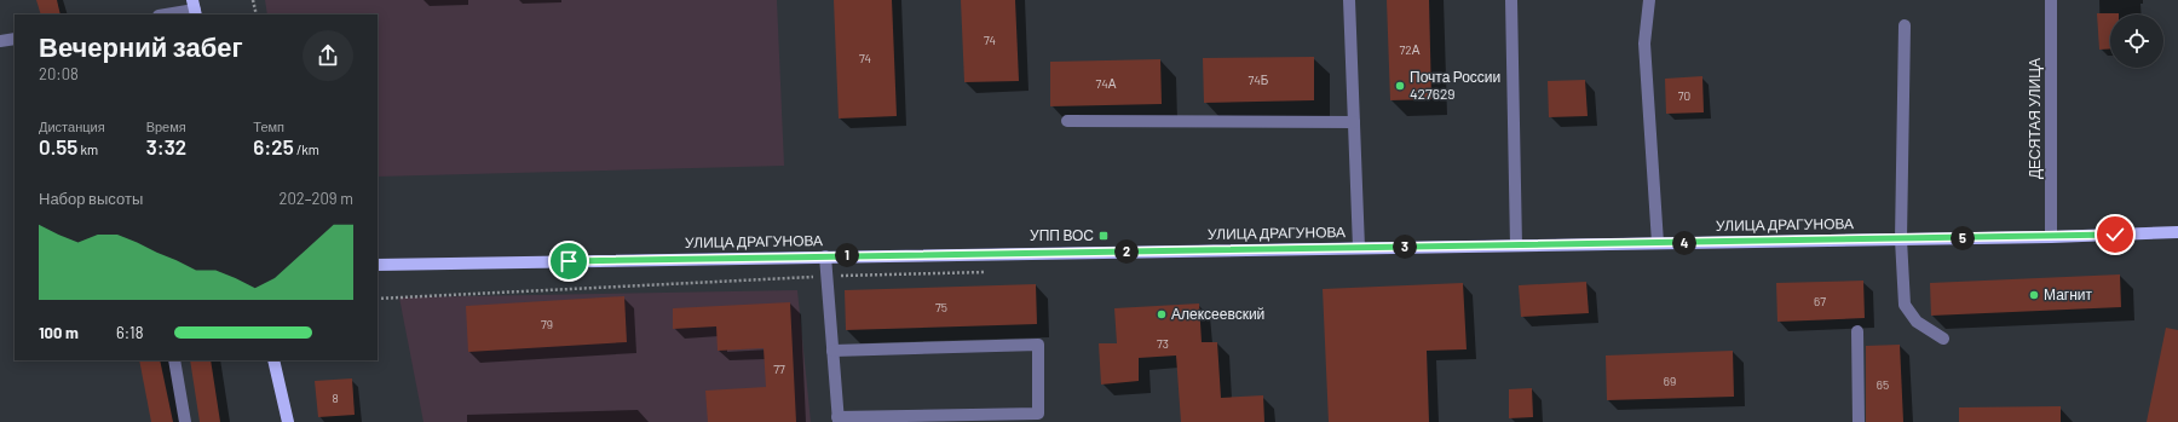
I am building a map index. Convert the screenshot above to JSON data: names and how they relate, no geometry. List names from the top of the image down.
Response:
{
  "streets": {
    "main road": ["УЛИЦА ДРАГУНОВА"],
    "street": ["ДЕСЯТАЯ УЛИЦА"]
  },
  "crossings": [
    ["ДЕСЯТАЯ УЛИЦА", "УЛИЦА ДРАГУНОВА"]
  ],
  "places": {
    "other": ["Почта России 427629", "Магнит", "Алексеевский"],
    "transit": ["УПП ВОС"]
  },
  "house_numbers": [
    "74",
    "72А",
    "74",
    "74Б",
    "74А",
    "70",
    "67",
    "75",
    "79",
    "73",
    "77",
    "69",
    "65",
    "8"
  ],
  "page": {
    "heading": ["Вечерний забег", "20:08"],
    "stats": [
      ["Дистанция", "0.55 km"],
      ["Время", "3:32"],
      ["Темп", "6:25 /km"]
    ],
    "chart": ["Набор высоты", "202–209 m"],
    "pins": [
      "5",
      "4",
      "3",
      "2",
      "1"
    ],
    "list": [
      {
        "name": "100 m",
        "note": "6:18"
      }
    ]
  }
}
